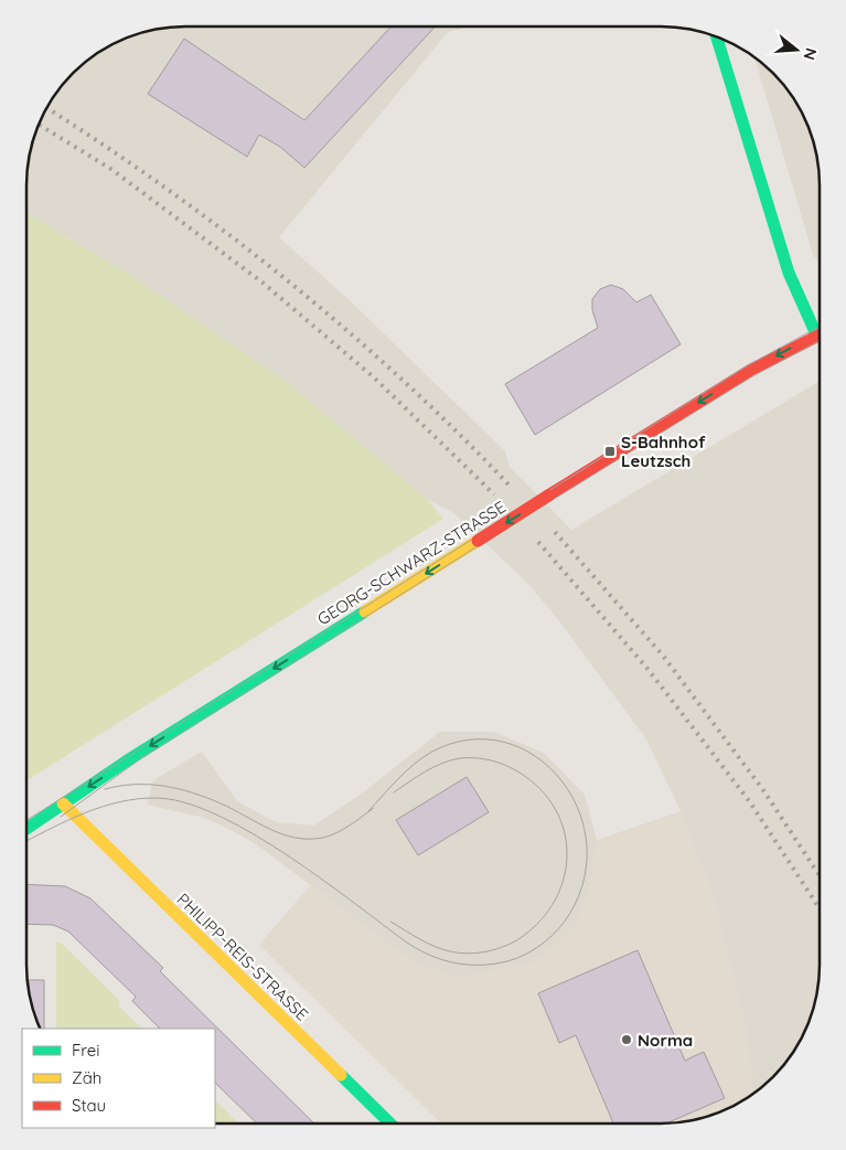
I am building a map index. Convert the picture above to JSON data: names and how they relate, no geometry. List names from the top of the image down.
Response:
{
  "streets": {
    "street": ["GEORG-SCHWARZ-STRASSE", "PHILIPP-REIS-STRASSE"]
  },
  "crossings": [
    ["GEORG-SCHWARZ-STRASSE", "PHILIPP-REIS-STRASSE"]
  ],
  "one_way": ["GEORG-SCHWARZ-STRASSE"],
  "places": {
    "transit": ["S-Bahnhof Leutzsch"],
    "other": ["Norma"]
  },
  "legend": ["Frei", "Zäh", "Stau"],
  "north": "right"
}
